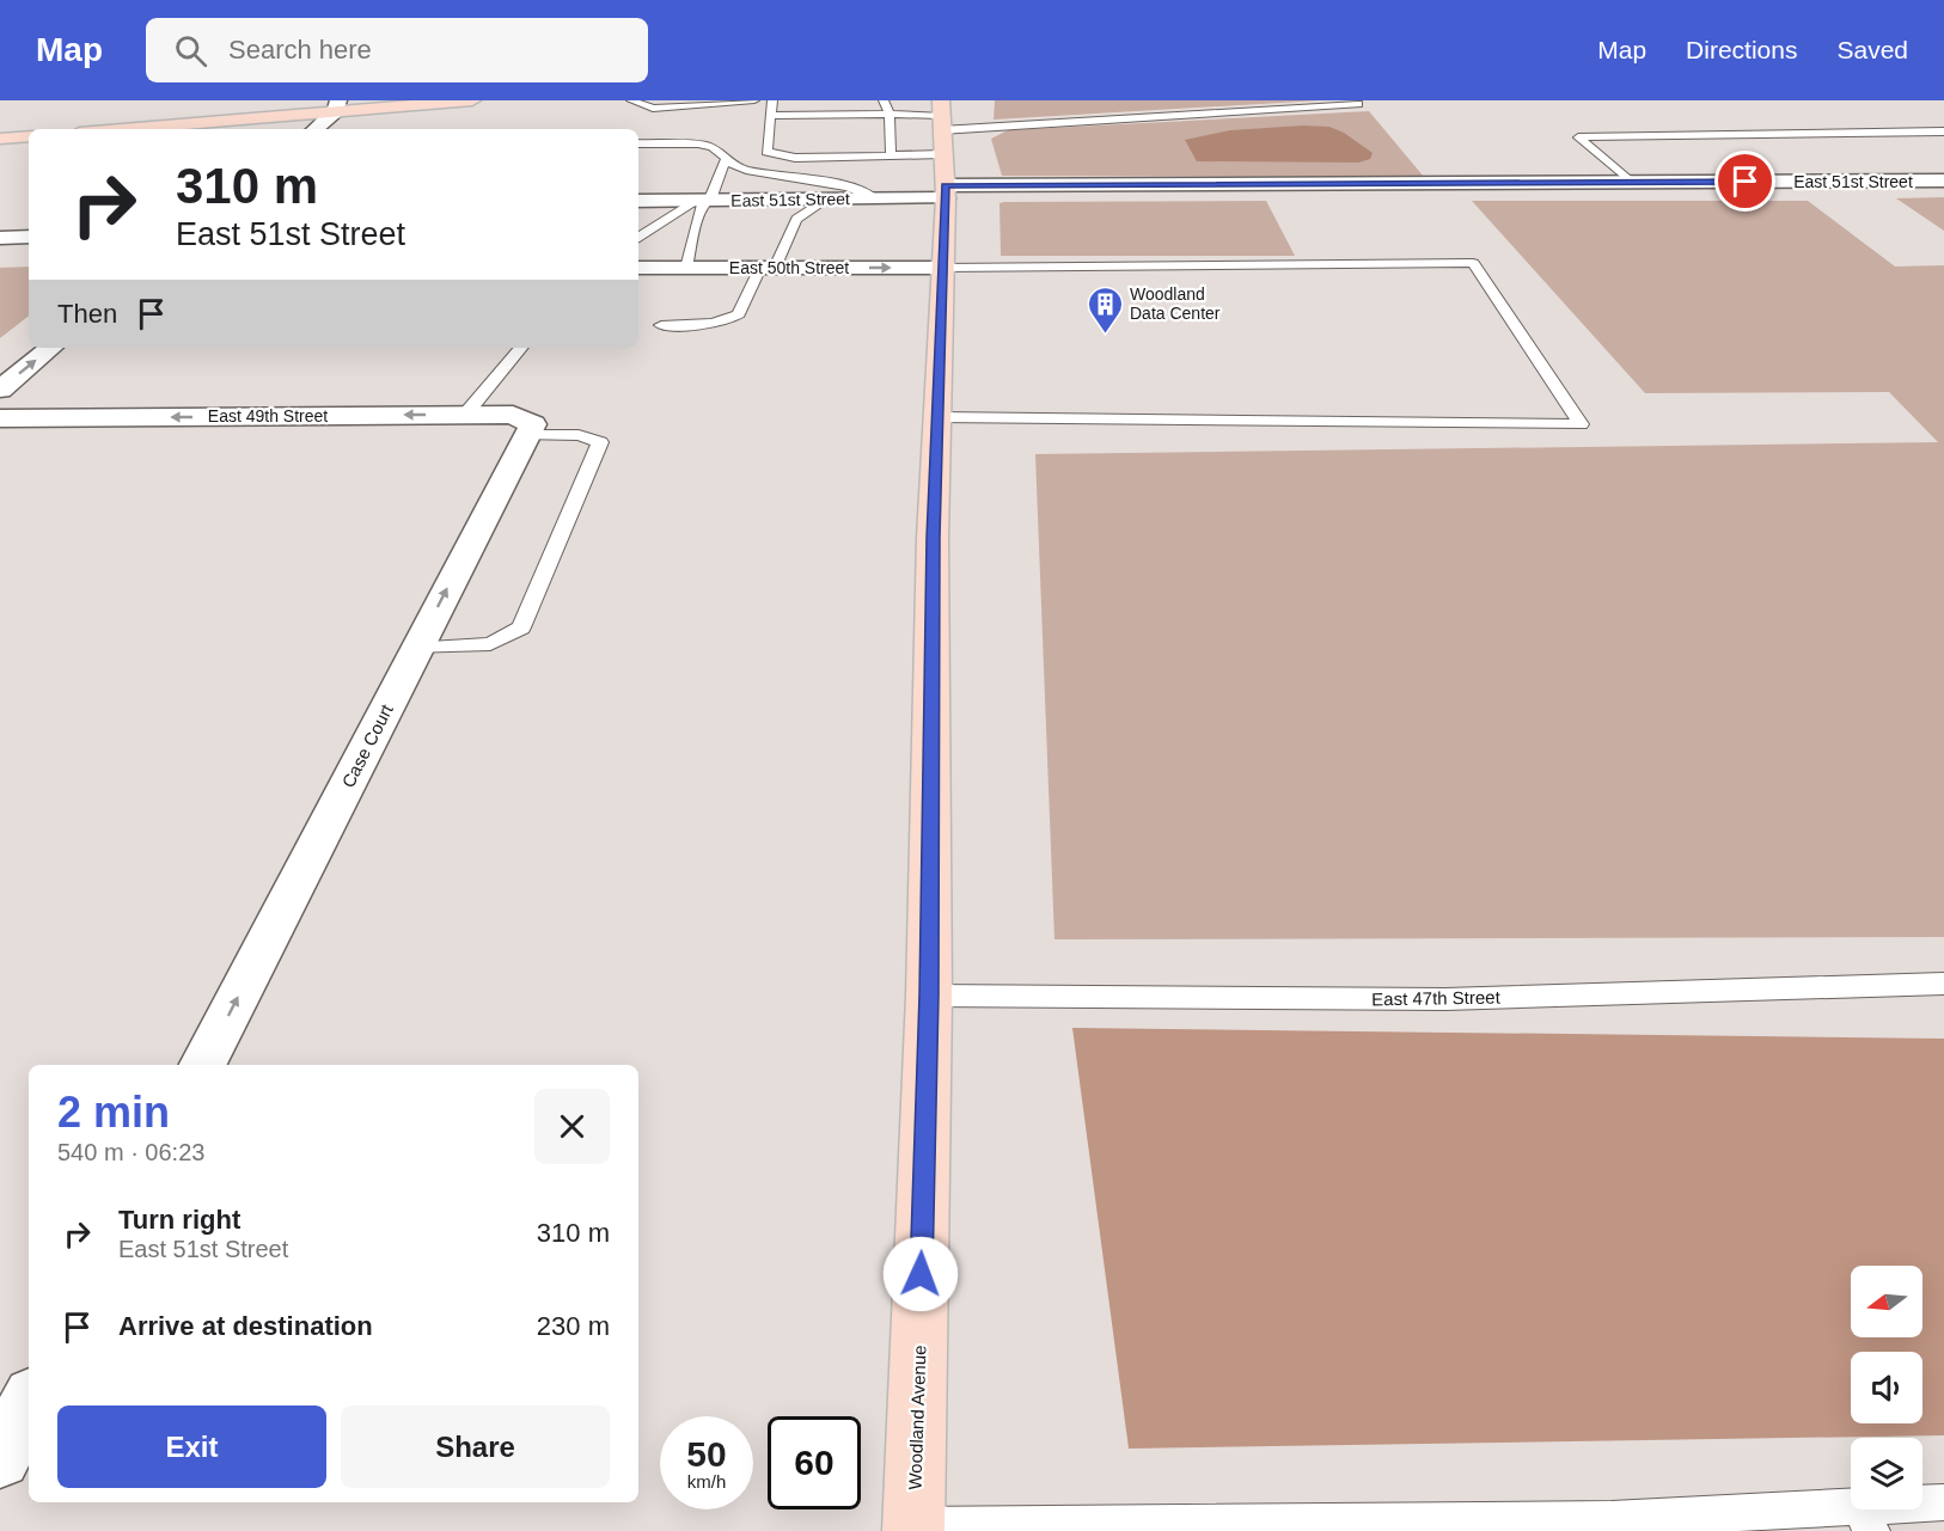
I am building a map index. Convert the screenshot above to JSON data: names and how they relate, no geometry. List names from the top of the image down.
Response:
{
  "streets": {
    "main road": ["Woodland Avenue"],
    "street": [
      "East 51st Street",
      "East 50th Street",
      "East 49th Street",
      "Case Court"
    ],
    "lane": ["East 47th Street"]
  },
  "crossings": [
    ["East 51st Street", "Woodland Avenue"],
    ["East 50th Street", "Woodland Avenue"],
    ["East 49th Street", "Case Court"],
    ["East 47th Street", "Woodland Avenue"]
  ],
  "one_way": ["East 50th Street", "East 49th Street", "Case Court"],
  "places": {
    "building": ["Woodland Data Center"]
  },
  "north": "left",
  "page": {
    "header": "Map",
    "search": "Search here",
    "nav": ["Map", "Directions", "Saved"],
    "turn": ["310 m", "East 51st Street"],
    "then": "Then",
    "heading": ["2 min", "540 m · 06:23"],
    "list": [
      {
        "name": "Turn right",
        "note": "East 51st Street",
        "value": "310 m"
      },
      {
        "name": "Arrive at destination",
        "value": "230 m"
      }
    ],
    "buttons": ["Exit", "Share"],
    "speed": "50 km/h",
    "limit": "60"
  }
}
